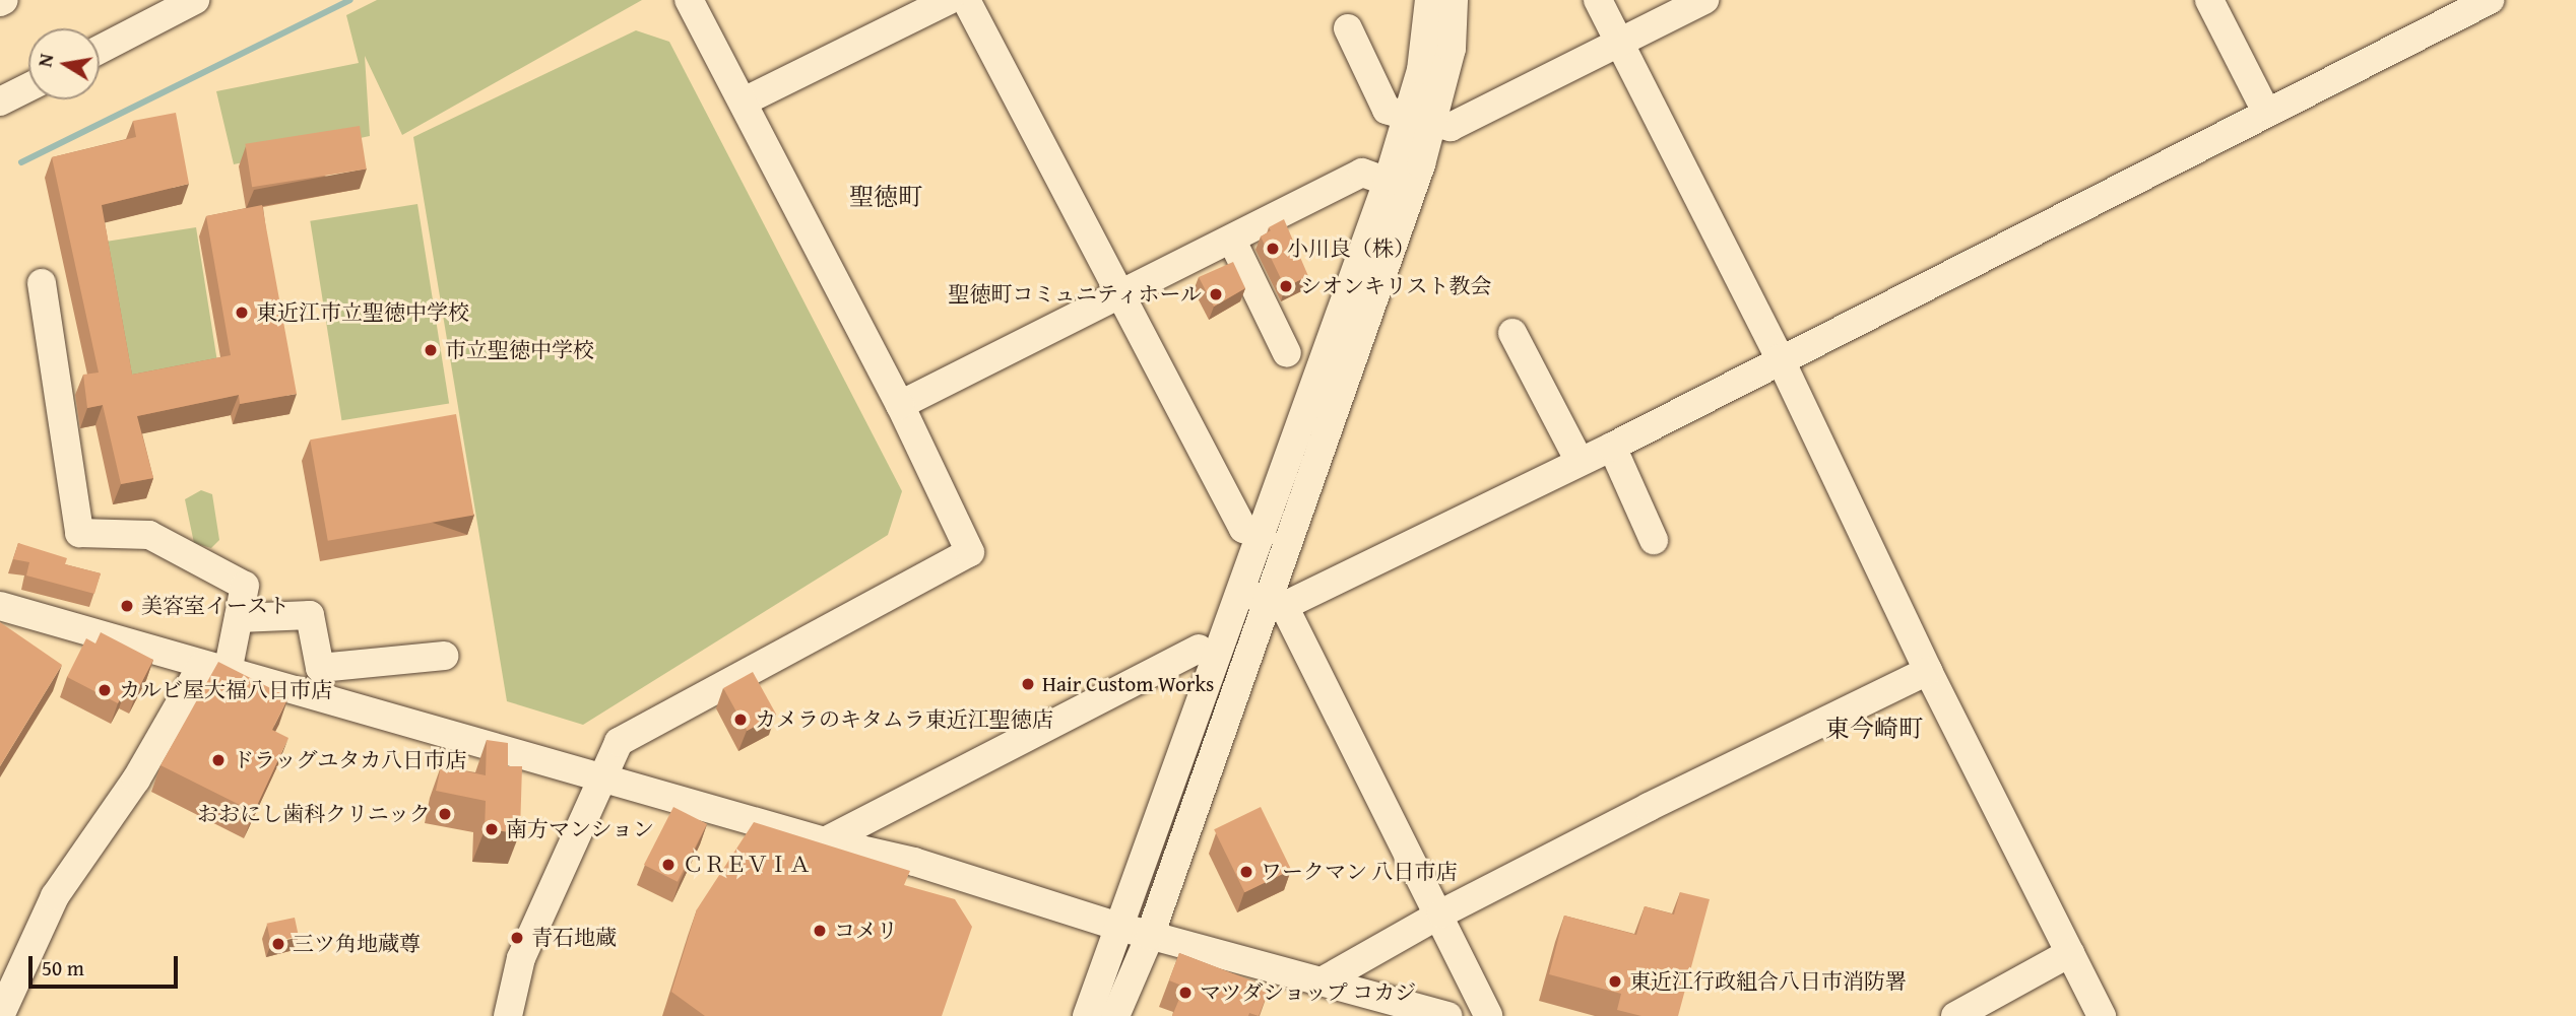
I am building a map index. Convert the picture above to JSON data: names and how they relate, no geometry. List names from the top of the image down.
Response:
{
  "districts": ["聖徳町", "東今崎町"],
  "places": [
    "小川良（株）",
    "シオンキリスト教会",
    "聖徳町コミュニティホール",
    "東近江市立聖徳中学校",
    "市立聖徳中学校",
    "美容室イースト",
    "Hair Custom Works",
    "カルビ屋大福八日市店",
    "カメラのキタムラ東近江聖徳店",
    "ドラッグユタカ八日市店",
    "おおにし歯科クリニック",
    "南方マンション",
    "ＣＲＥＶＩＡ",
    "ワークマン 八日市店",
    "コメリ",
    "青石地蔵",
    "三ツ角地蔵尊",
    "東近江行政組合八日市消防署",
    "マツダショップ コカジ"
  ],
  "scale_bar": "50 m",
  "north": "left"
}
